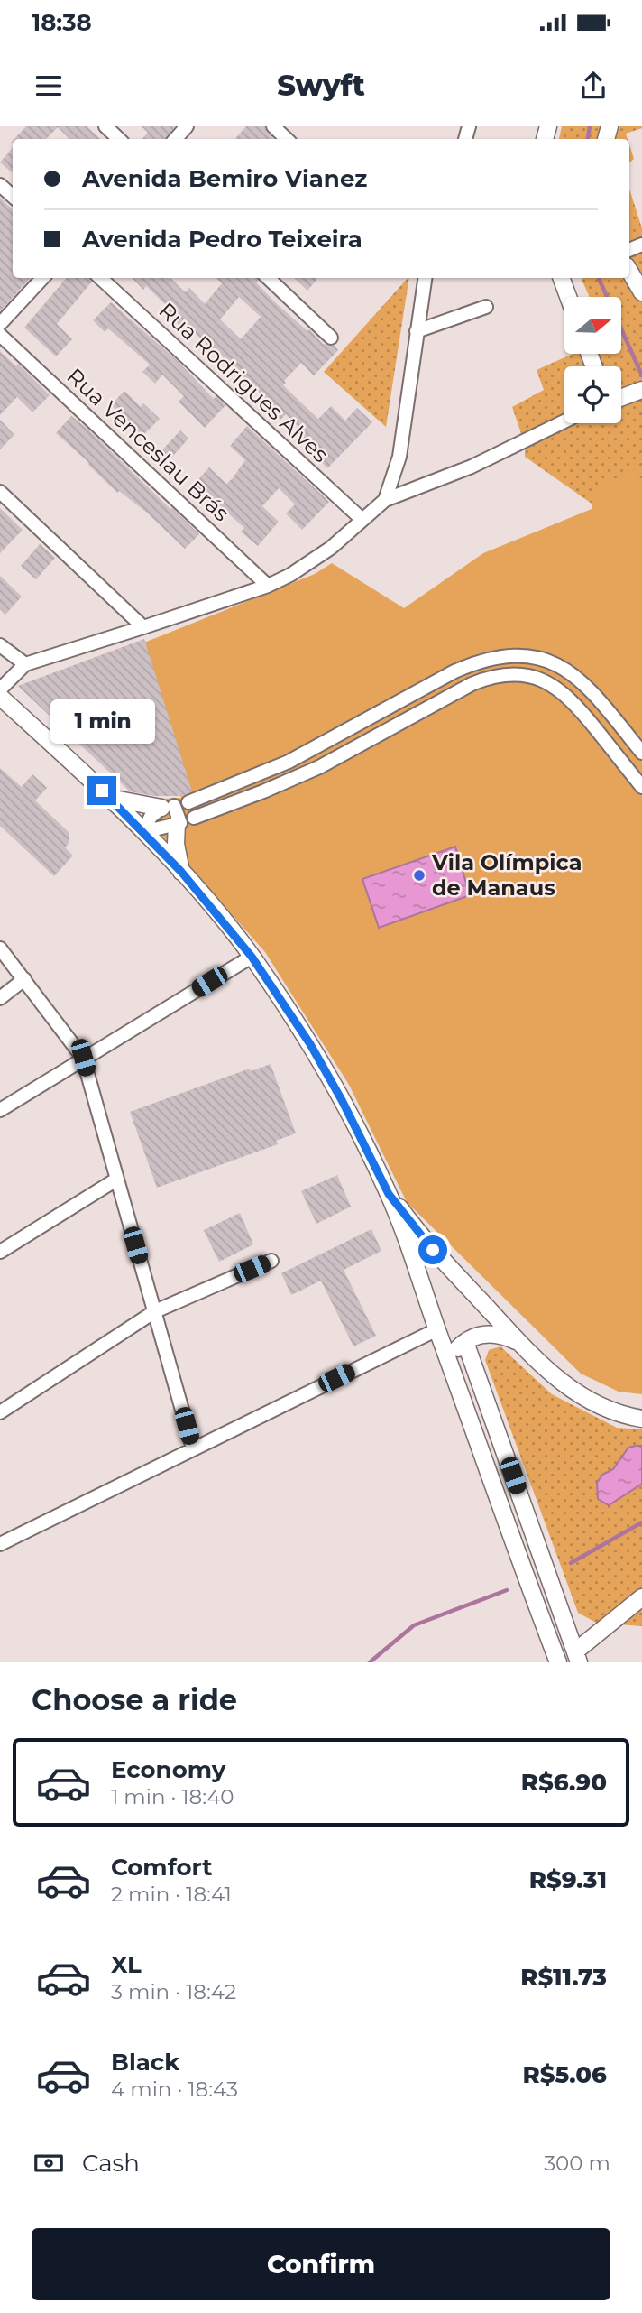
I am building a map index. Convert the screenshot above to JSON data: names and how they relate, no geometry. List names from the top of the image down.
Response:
{
  "streets": {
    "street": ["Rua Rodrigues Alves", "Rua Venceslau Brás"]
  },
  "places": ["Vila Olímpica de Manaus"],
  "north": "right",
  "page": {
    "status": "18:38",
    "header": "Swyft",
    "banner": ["Avenida Bemiro Vianez", "Avenida Pedro Teixeira"],
    "bubble": "1 min",
    "heading": "Choose a ride",
    "list": [
      {
        "name": "Economy",
        "note": "1 min · 18:40",
        "value": "R$6.90"
      },
      {
        "name": "Comfort",
        "note": "2 min · 18:41",
        "value": "R$9.31"
      },
      {
        "name": "XL",
        "note": "3 min · 18:42",
        "value": "R$11.73"
      },
      {
        "name": "Black",
        "note": "4 min · 18:43",
        "value": "R$5.06"
      }
    ],
    "pay": ["Cash", "300 m"],
    "buttons": "Confirm"
  }
}
